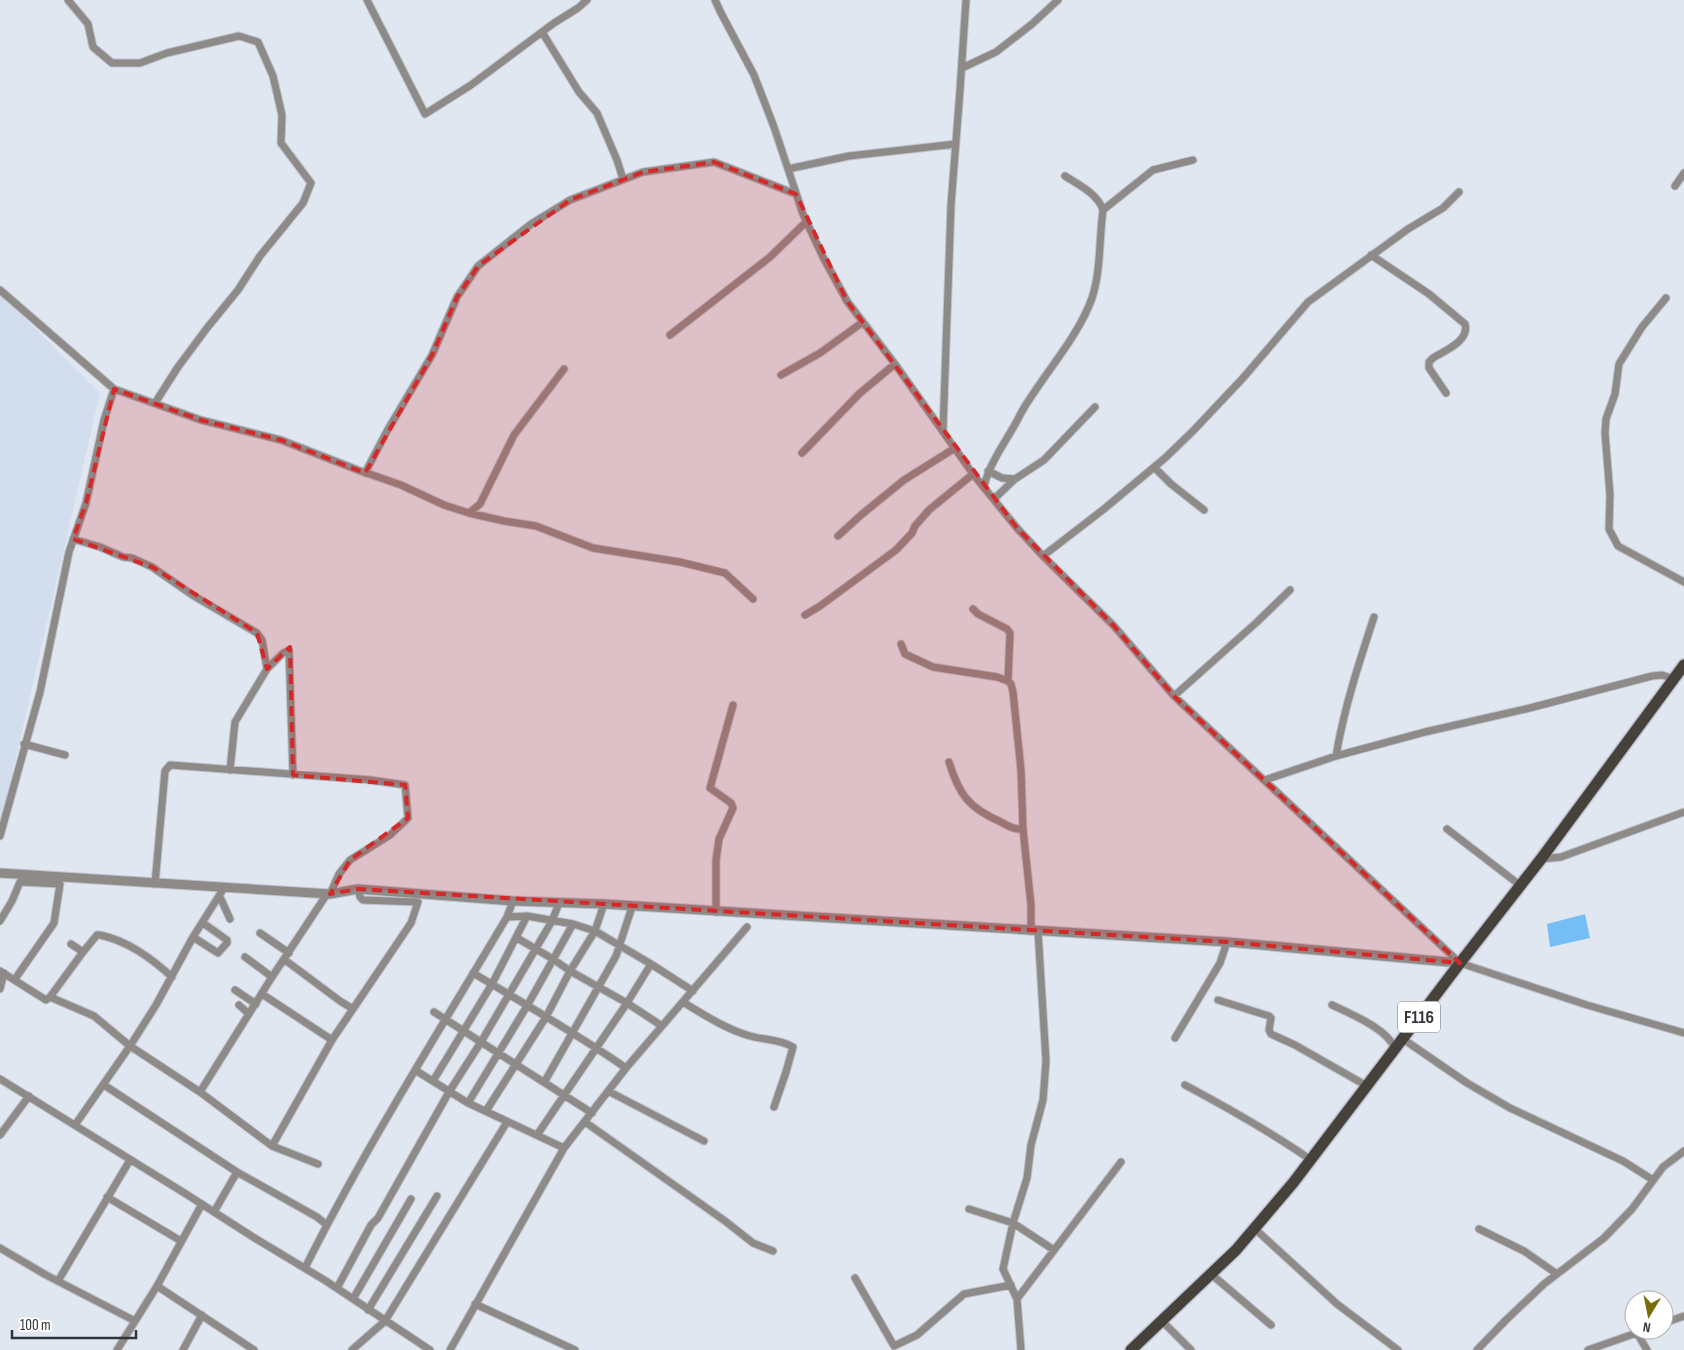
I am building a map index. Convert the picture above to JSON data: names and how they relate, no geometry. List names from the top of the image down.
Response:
{
  "streets": {
    "main road": ["F116"]
  },
  "scale_bar": "100 m",
  "north": "bottom"
}
